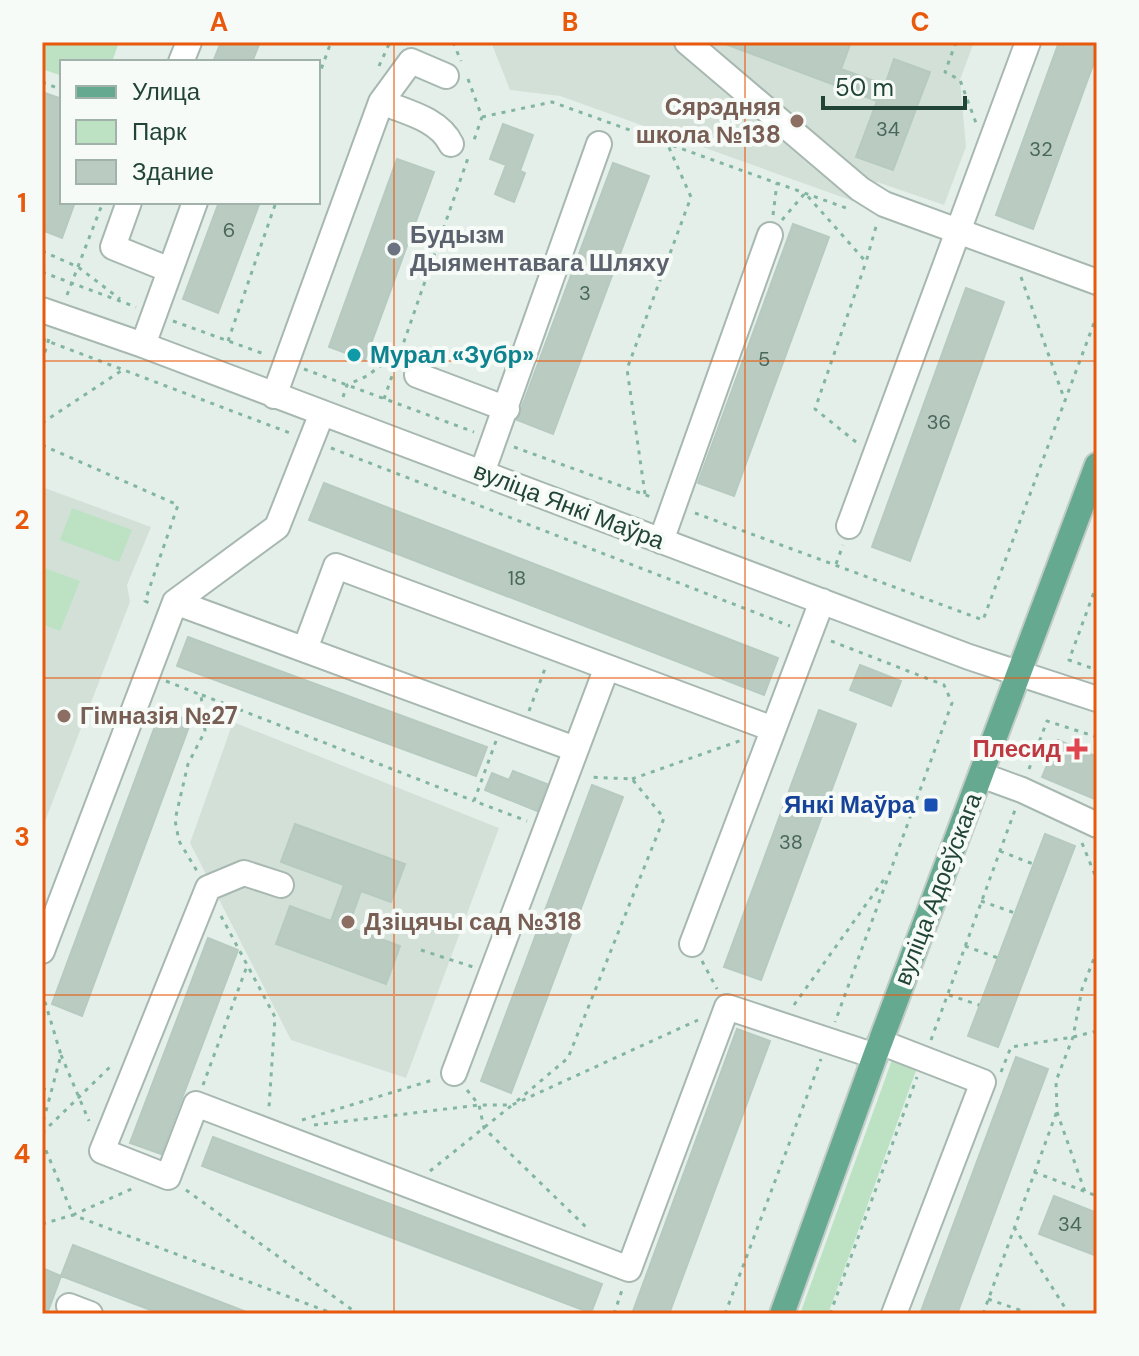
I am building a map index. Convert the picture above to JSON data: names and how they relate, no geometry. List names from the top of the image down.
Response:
{
  "streets": {
    "main road": ["вуліца Адоеўскага"],
    "street": ["вуліца Янкі Маўра"]
  },
  "crossings": [
    ["вуліца Янкі Маўра", "вуліца Адоеўскага"]
  ],
  "places": {
    "other": [
      "Сярэдняя школа №138",
      "Будызм Дыяментавага Шляху",
      "Мурал «Зубр»",
      "Гімназія №27",
      "Дзіцячы сад №318"
    ],
    "health": ["Плесид"],
    "transit": ["Янкі Маўра"]
  },
  "house_numbers": [
    "34",
    "32",
    "6",
    "3",
    "5",
    "36",
    "18",
    "38",
    "34"
  ],
  "legend": ["Улица", "Парк", "Здание"],
  "scale_bar": "50 m",
  "grid": {
    "columns": ["A", "B", "C"],
    "rows": [
      "1",
      "2",
      "3",
      "4"
    ]
  }
}
